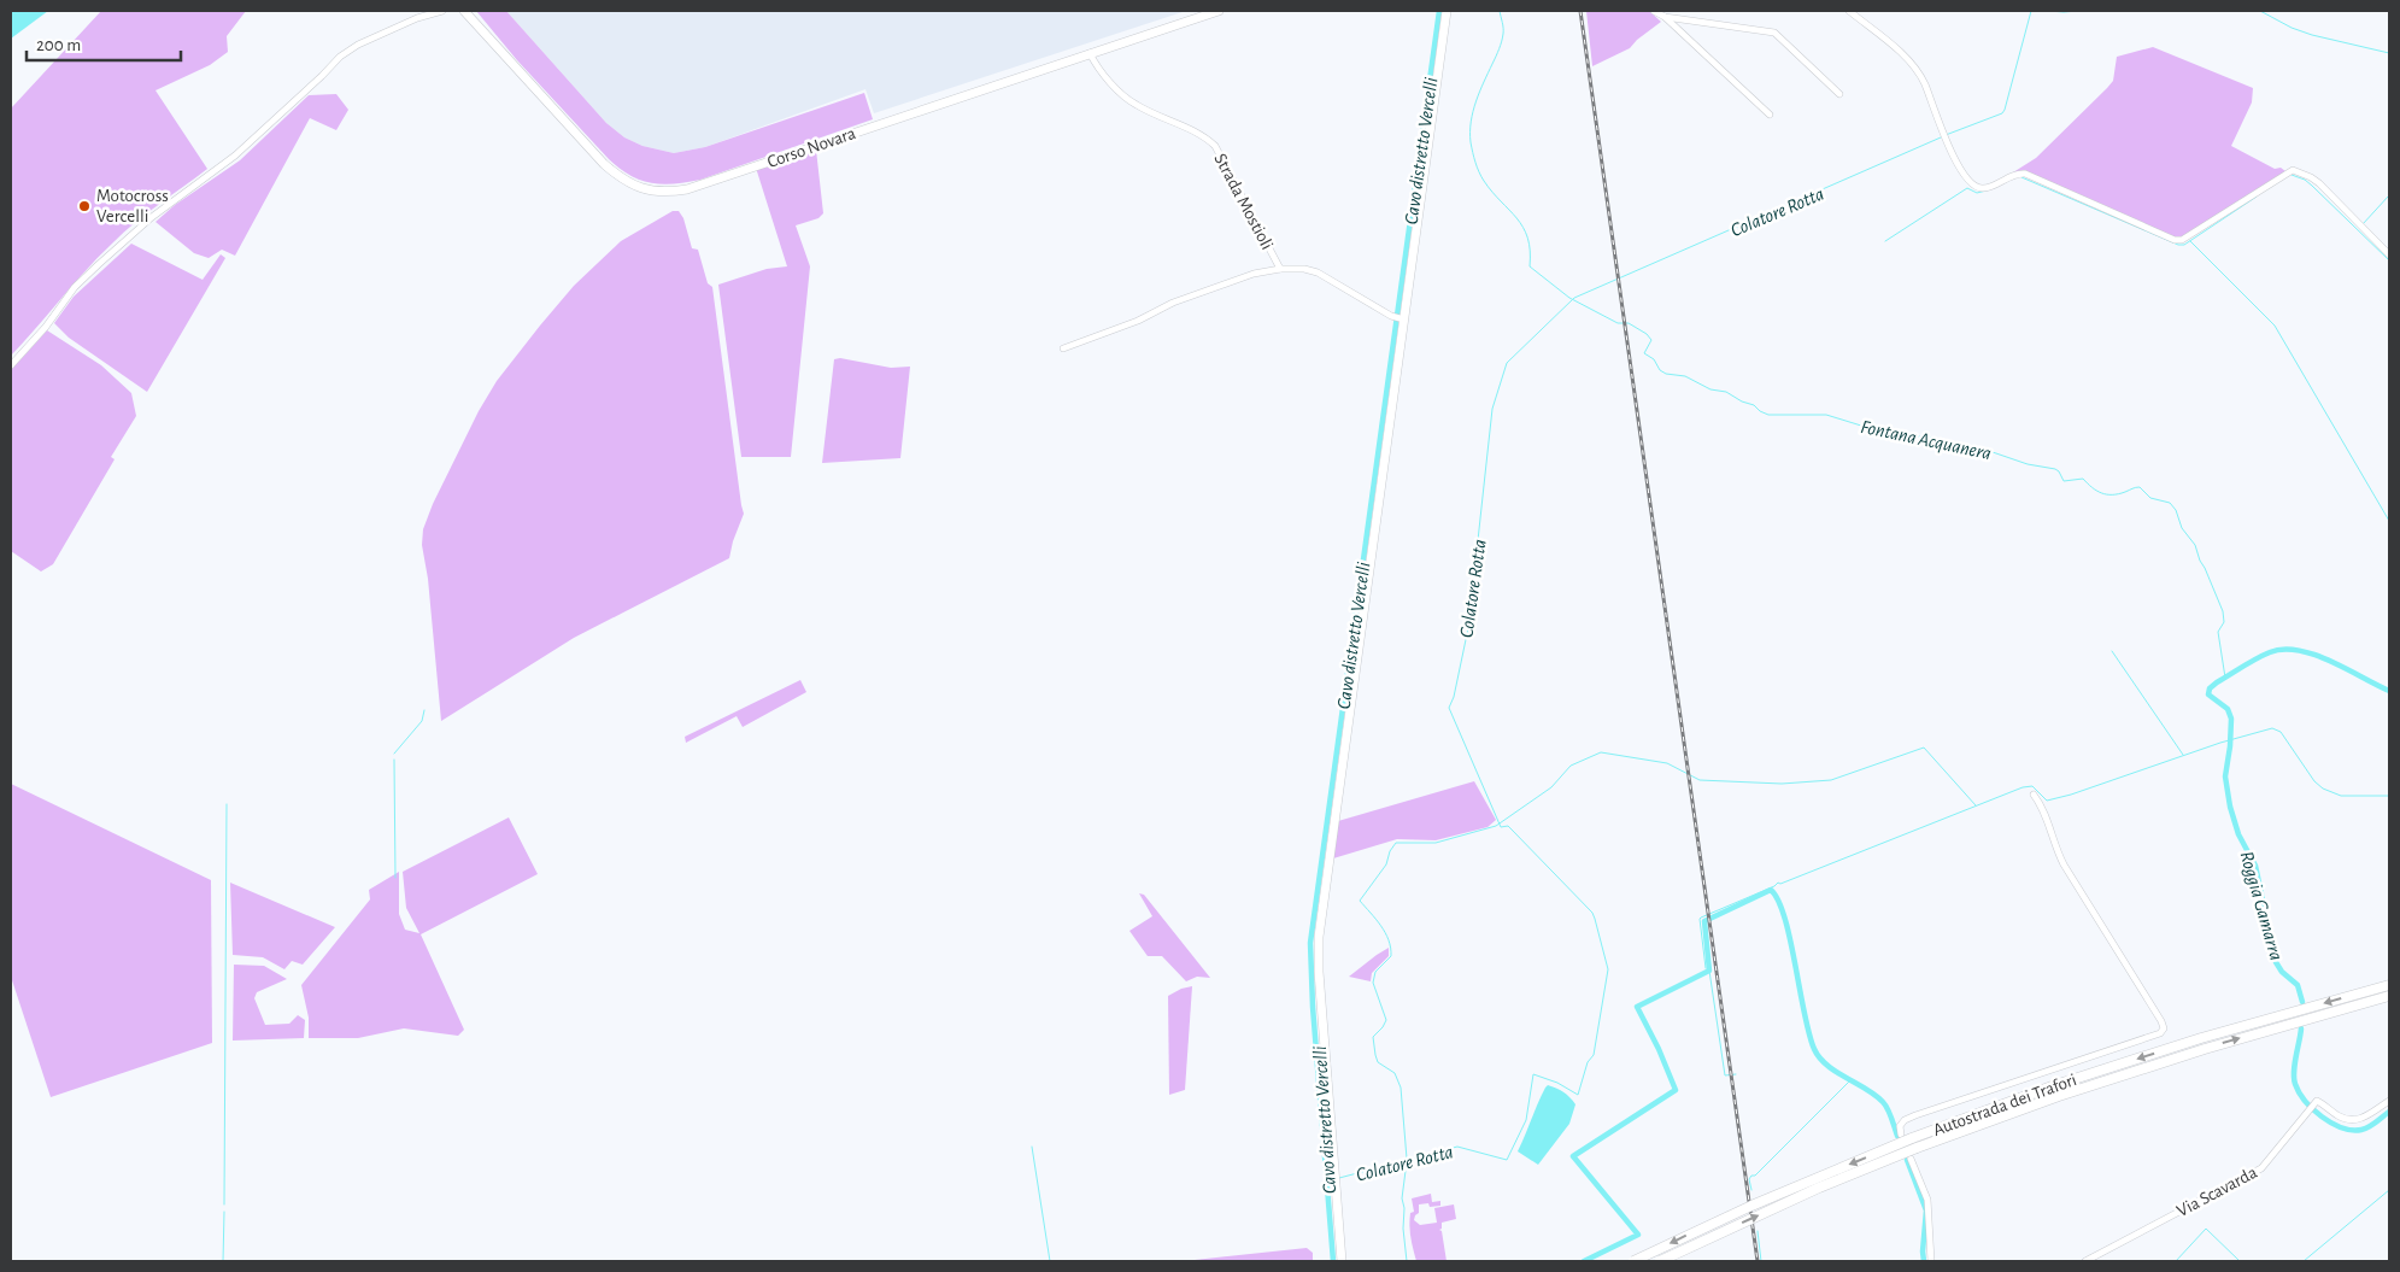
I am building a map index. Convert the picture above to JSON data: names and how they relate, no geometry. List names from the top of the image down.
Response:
{
  "streets": {
    "highway": ["Autostrada dei Trafori"],
    "main road": ["Corso Novara"],
    "street": ["Strada Mostioli", "Via Scavarda"]
  },
  "crossings": [
    ["Corso Novara", "Strada Mostioli"]
  ],
  "water": [
    "Cavo distretto Vercelli",
    "Colatore Rotta",
    "Fontana Acquanera",
    "Roggia Gamarra"
  ],
  "places": ["Motocross Vercelli"],
  "scale_bar": "200 m"
}
